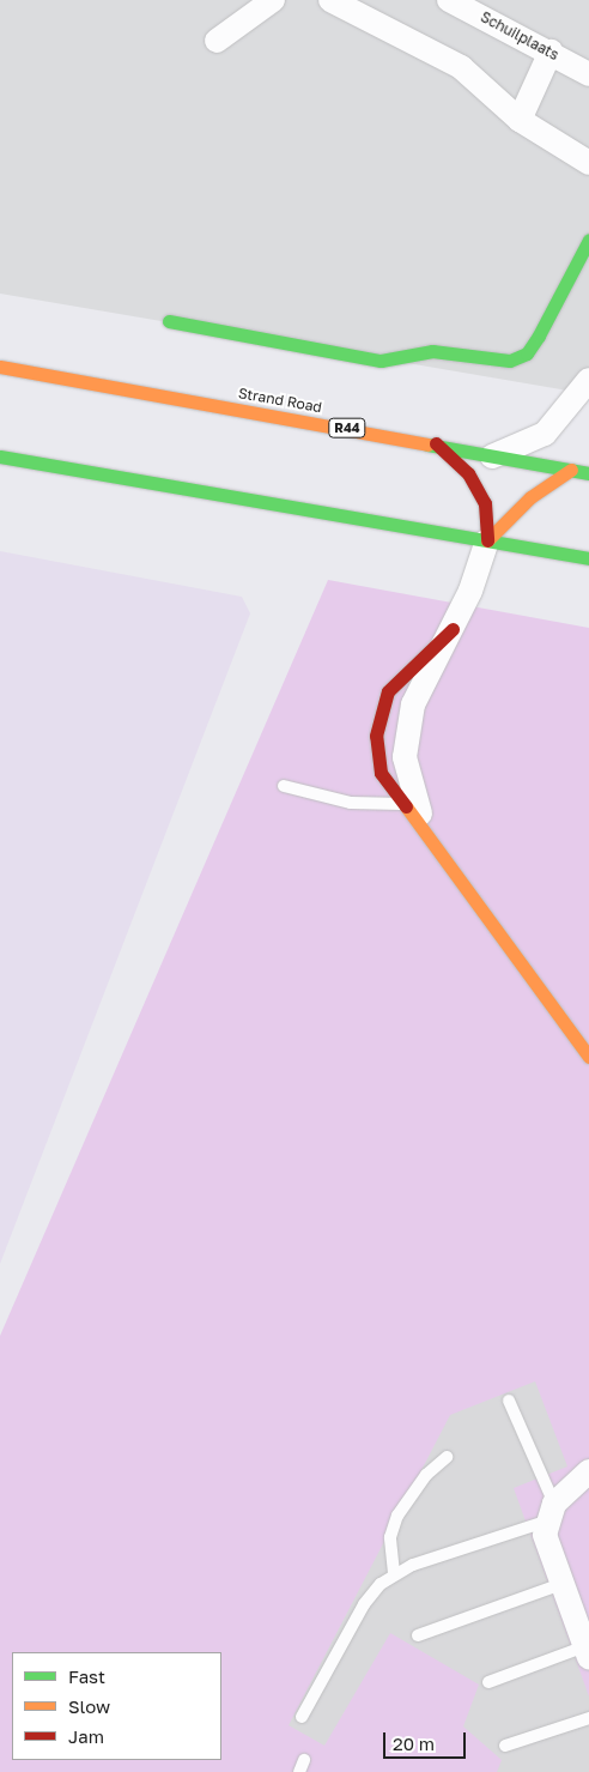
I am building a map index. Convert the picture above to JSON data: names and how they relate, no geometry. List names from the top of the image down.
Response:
{
  "streets": {
    "main road": ["Strand Road", "R44"],
    "street": ["Schuilplaats"]
  },
  "legend": ["Fast", "Slow", "Jam"],
  "scale_bar": "20 m"
}
